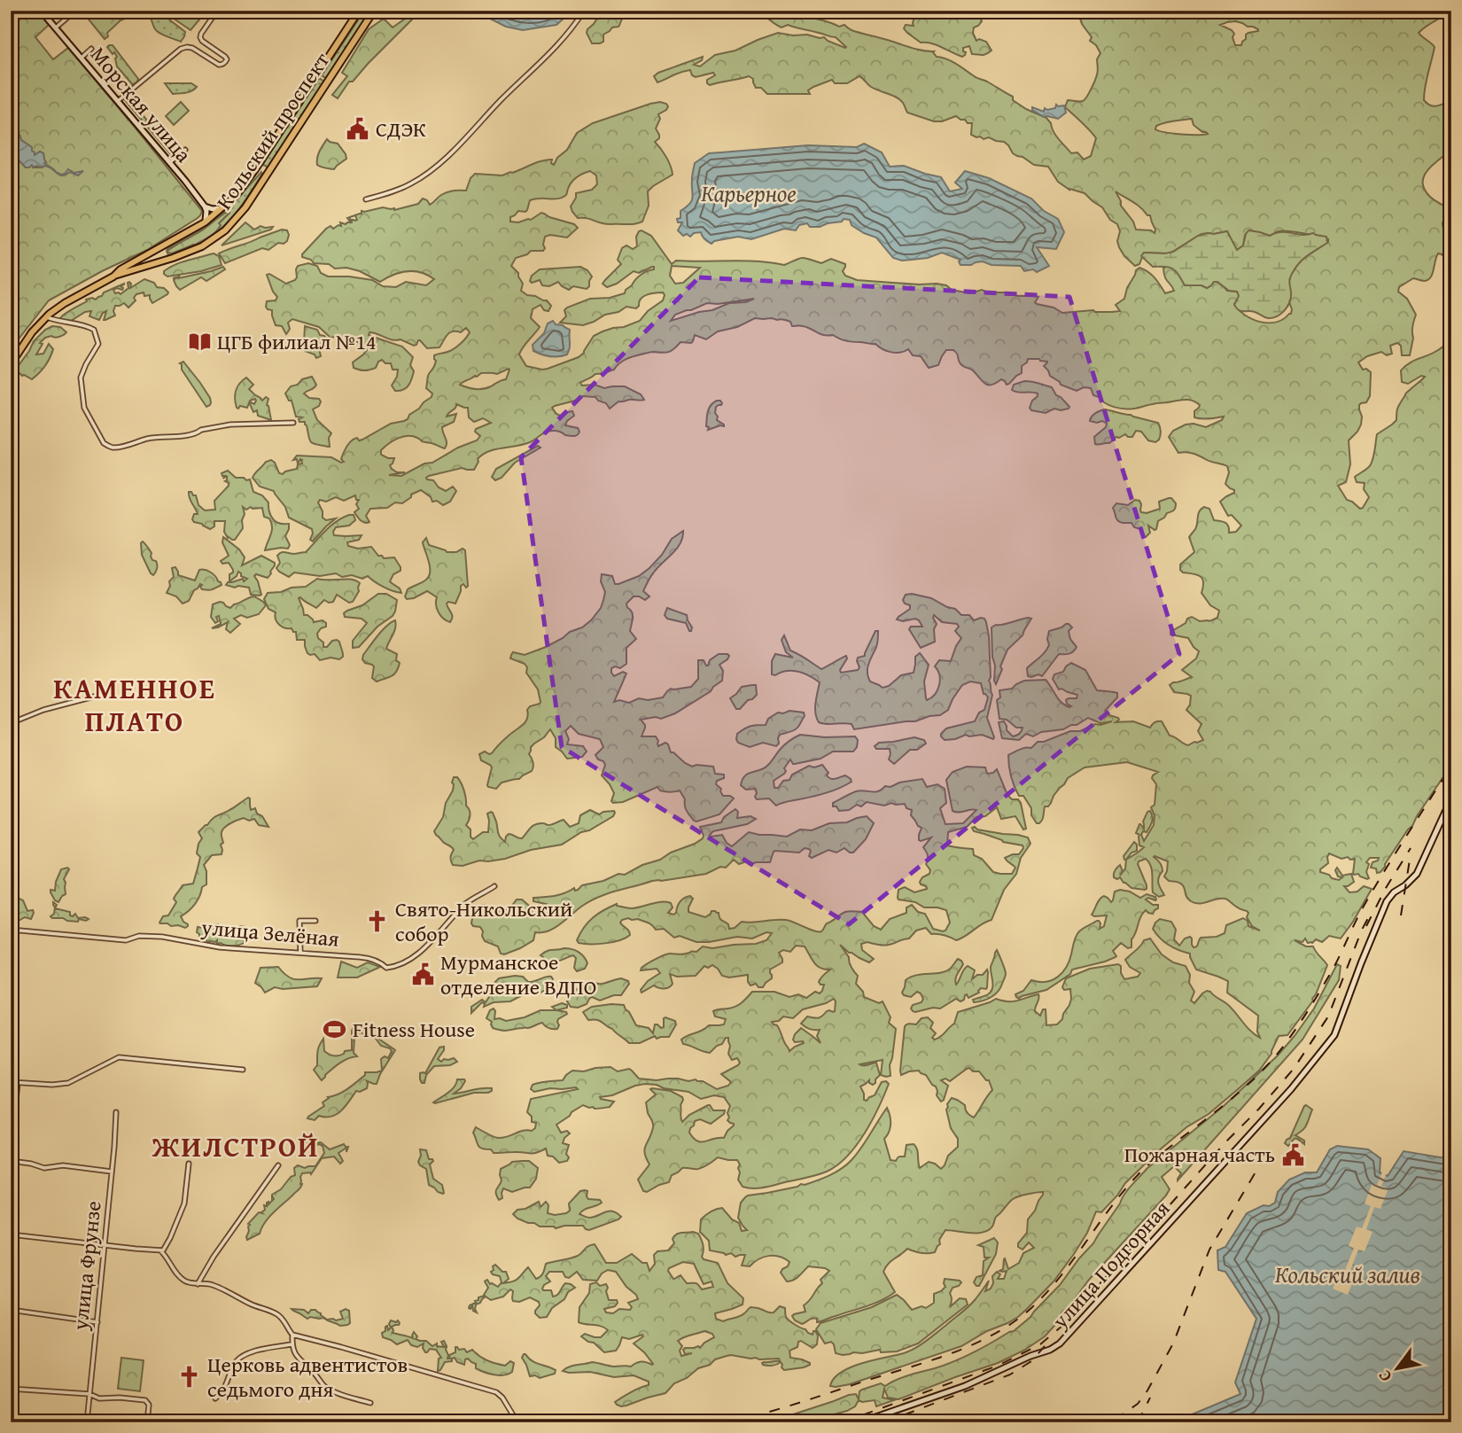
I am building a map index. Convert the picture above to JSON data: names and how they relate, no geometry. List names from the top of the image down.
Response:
{
  "streets": {
    "main road": ["Морская улица", "Кольский проспект", "улица Подгорная"],
    "street": ["улица Зелёная", "улица Фрунзе"]
  },
  "districts": ["КАМЕННОЕ ПЛАТО", "ЖИЛСТРОЙ"],
  "water": ["Карьерное", "Кольский залив"],
  "places": {
    "public building": ["СДЭК", "Мурманское отделение ВДПО", "Пожарная часть"],
    "library": ["ЦГБ филиал №14"],
    "church": ["Свято-Никольский собор", "Церковь адвентистов седьмого дня"],
    "sports": ["Fitness House"]
  },
  "north": "bottom left"
}
